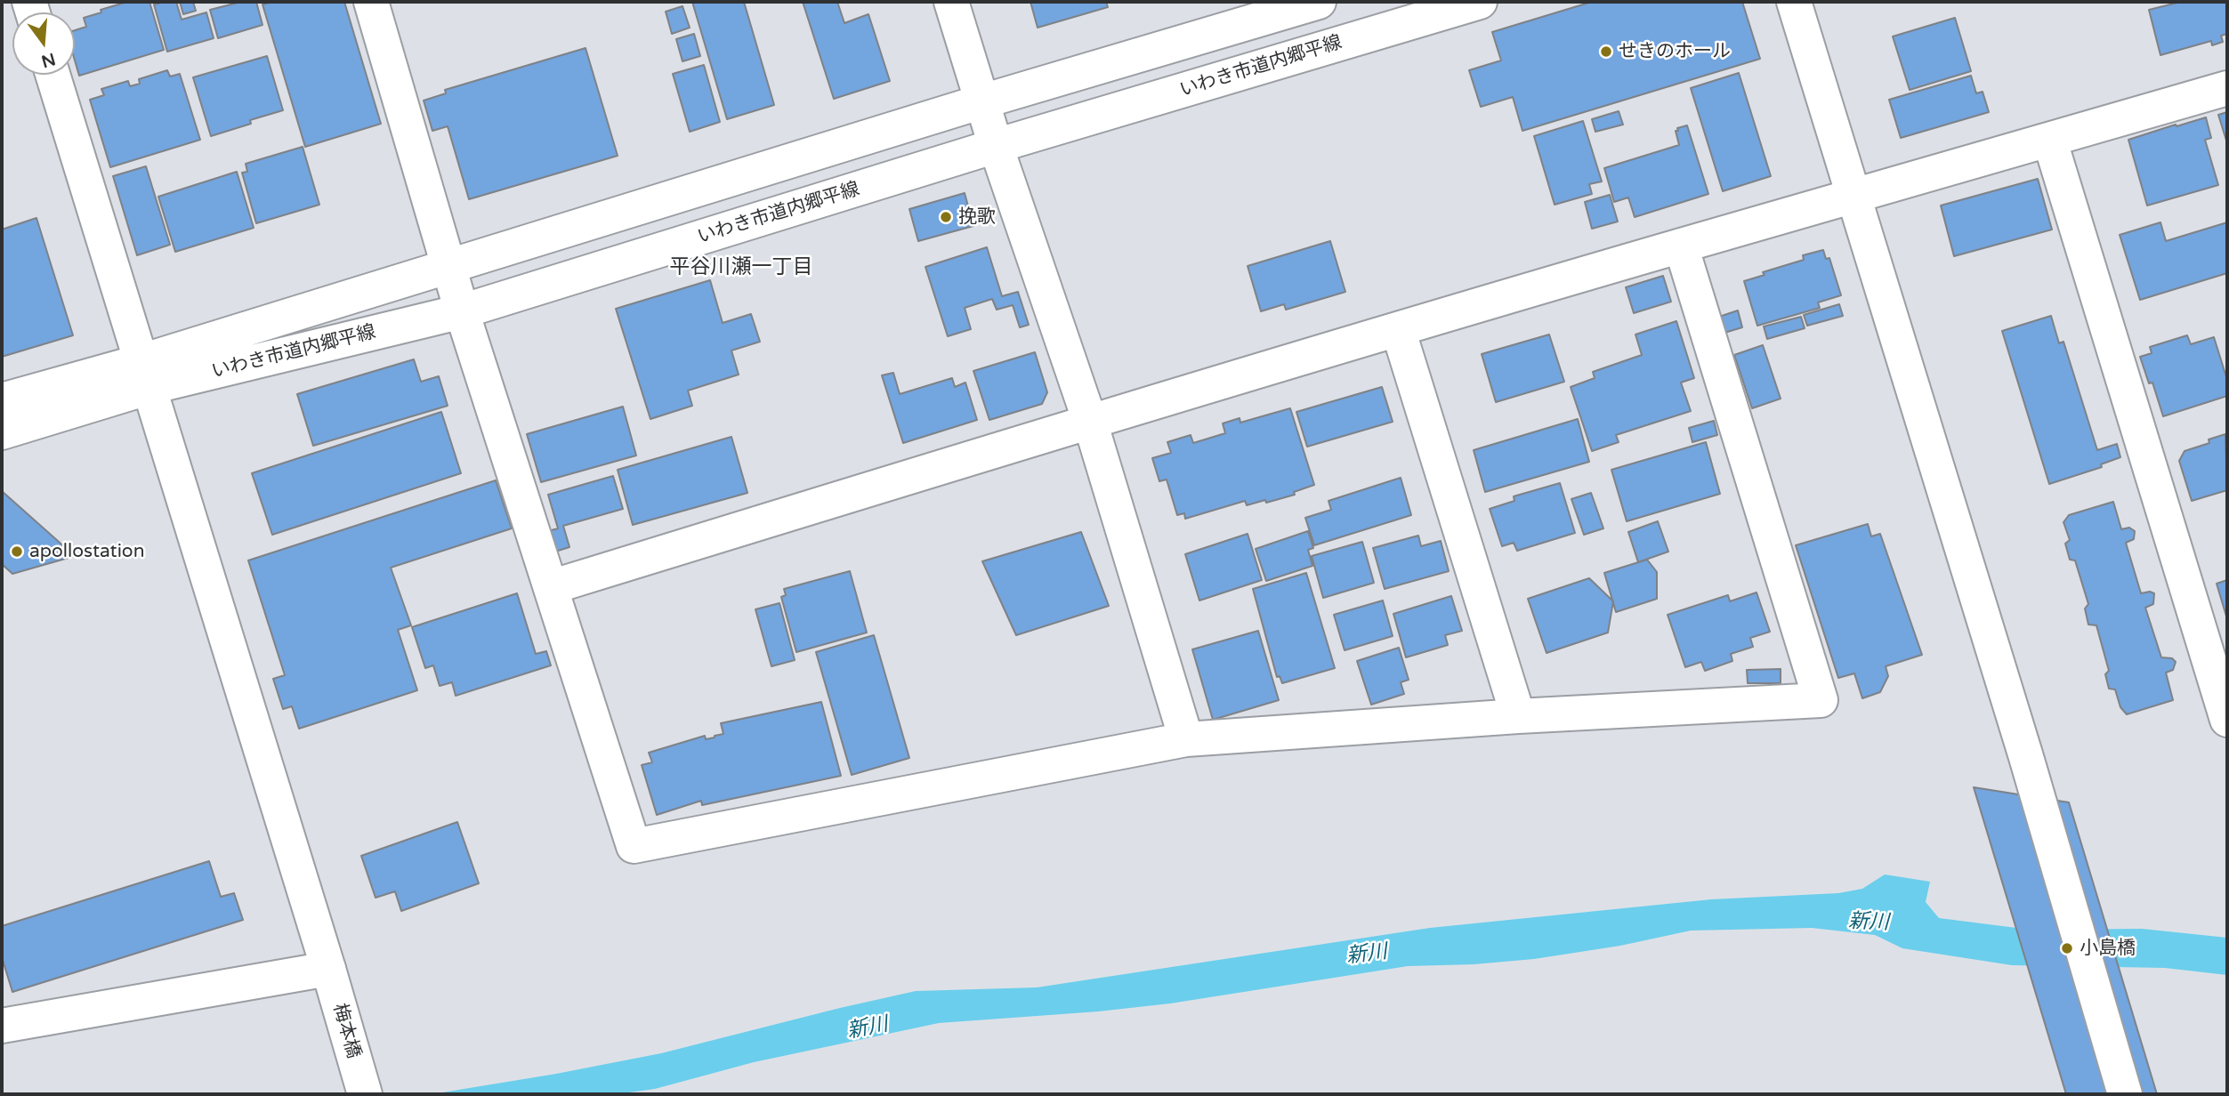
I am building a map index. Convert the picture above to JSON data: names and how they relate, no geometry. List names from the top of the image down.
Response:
{
  "streets": {
    "street": ["いわき市道内郷平線", "梅本橋"]
  },
  "crossings": [
    ["いわき市道内郷平線", "梅本橋"]
  ],
  "districts": ["平谷川瀬一丁目"],
  "water": ["新川"],
  "places": [
    "せきのホール",
    "挽歌",
    "apollostation",
    "小島橋"
  ],
  "north": "bottom"
}
